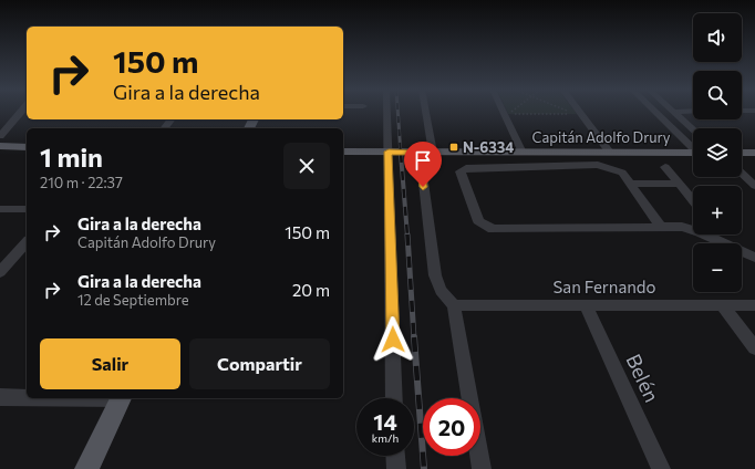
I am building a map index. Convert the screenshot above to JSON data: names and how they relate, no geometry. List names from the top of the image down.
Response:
{
  "streets": {
    "main road": ["Capitán Adolfo Drury"],
    "street": ["San Fernando", "Belén"]
  },
  "crossings": [
    ["San Fernando", "Belén"]
  ],
  "places": {
    "transit": ["N-6334"]
  },
  "page": {
    "map_buttons": ["+", "−"],
    "turn": ["150 m", "Gira a la derecha"],
    "heading": ["1 min", "210 m · 22:37"],
    "list": [
      {
        "name": "Gira a la derecha",
        "note": "Capitán Adolfo Drury",
        "value": "150 m"
      },
      {
        "name": "Gira a la derecha",
        "note": "12 de Septiembre",
        "value": "20 m"
      }
    ],
    "buttons": ["Salir", "Compartir"],
    "speed": "14 km/h",
    "limit": "20"
  }
}
